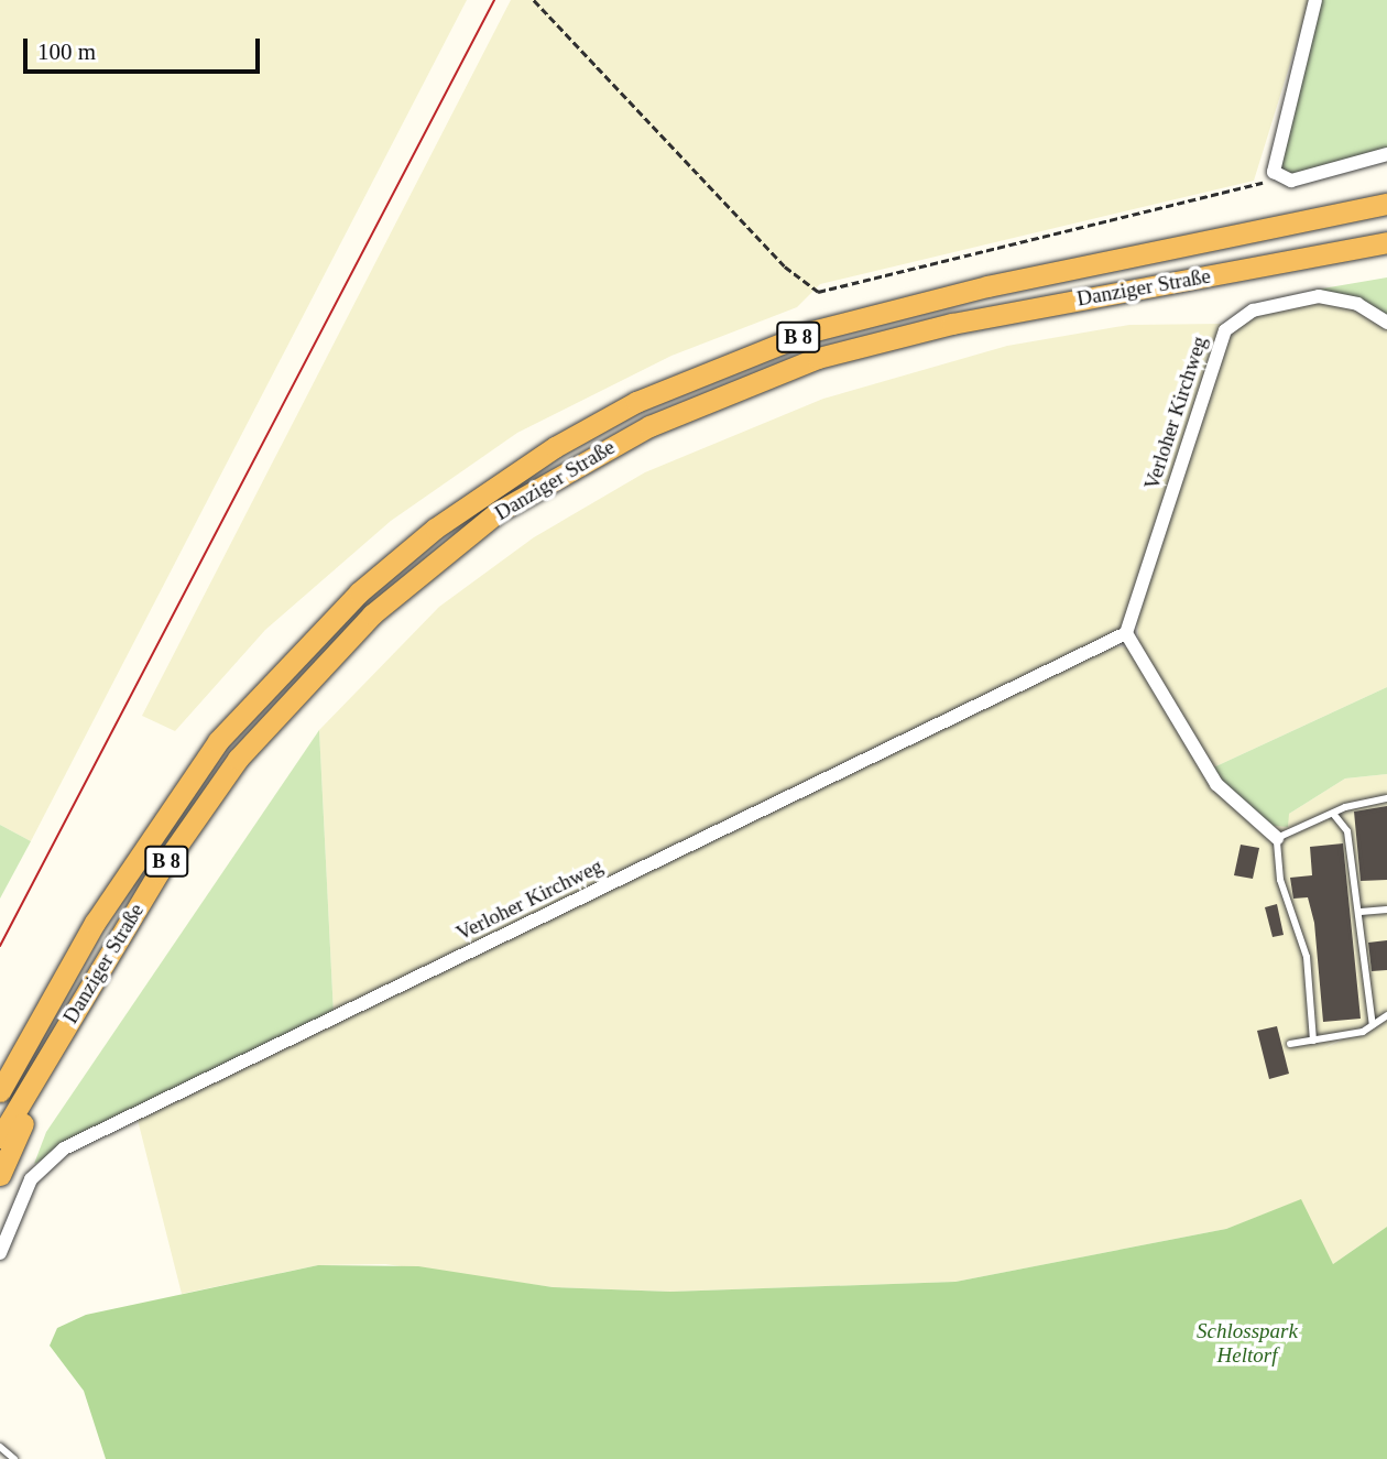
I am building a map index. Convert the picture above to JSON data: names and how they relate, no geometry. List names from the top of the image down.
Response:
{
  "streets": {
    "highway": ["Danziger Straße", "B 8"],
    "street": ["Verloher Kirchweg"]
  },
  "parks": ["Schlosspark Heltorf"],
  "scale_bar": "100 m"
}
